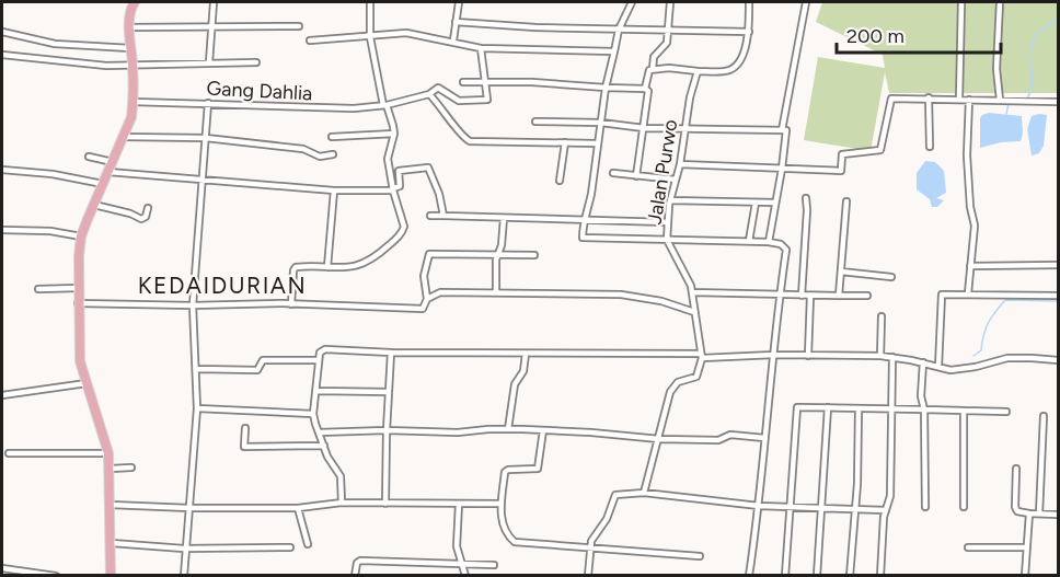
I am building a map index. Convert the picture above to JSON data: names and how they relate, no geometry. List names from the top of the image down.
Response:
{
  "streets": {
    "street": ["Gang Dahlia", "Jalan Purwo"]
  },
  "districts": ["KEDAIDURIAN"],
  "scale_bar": "200 m"
}
